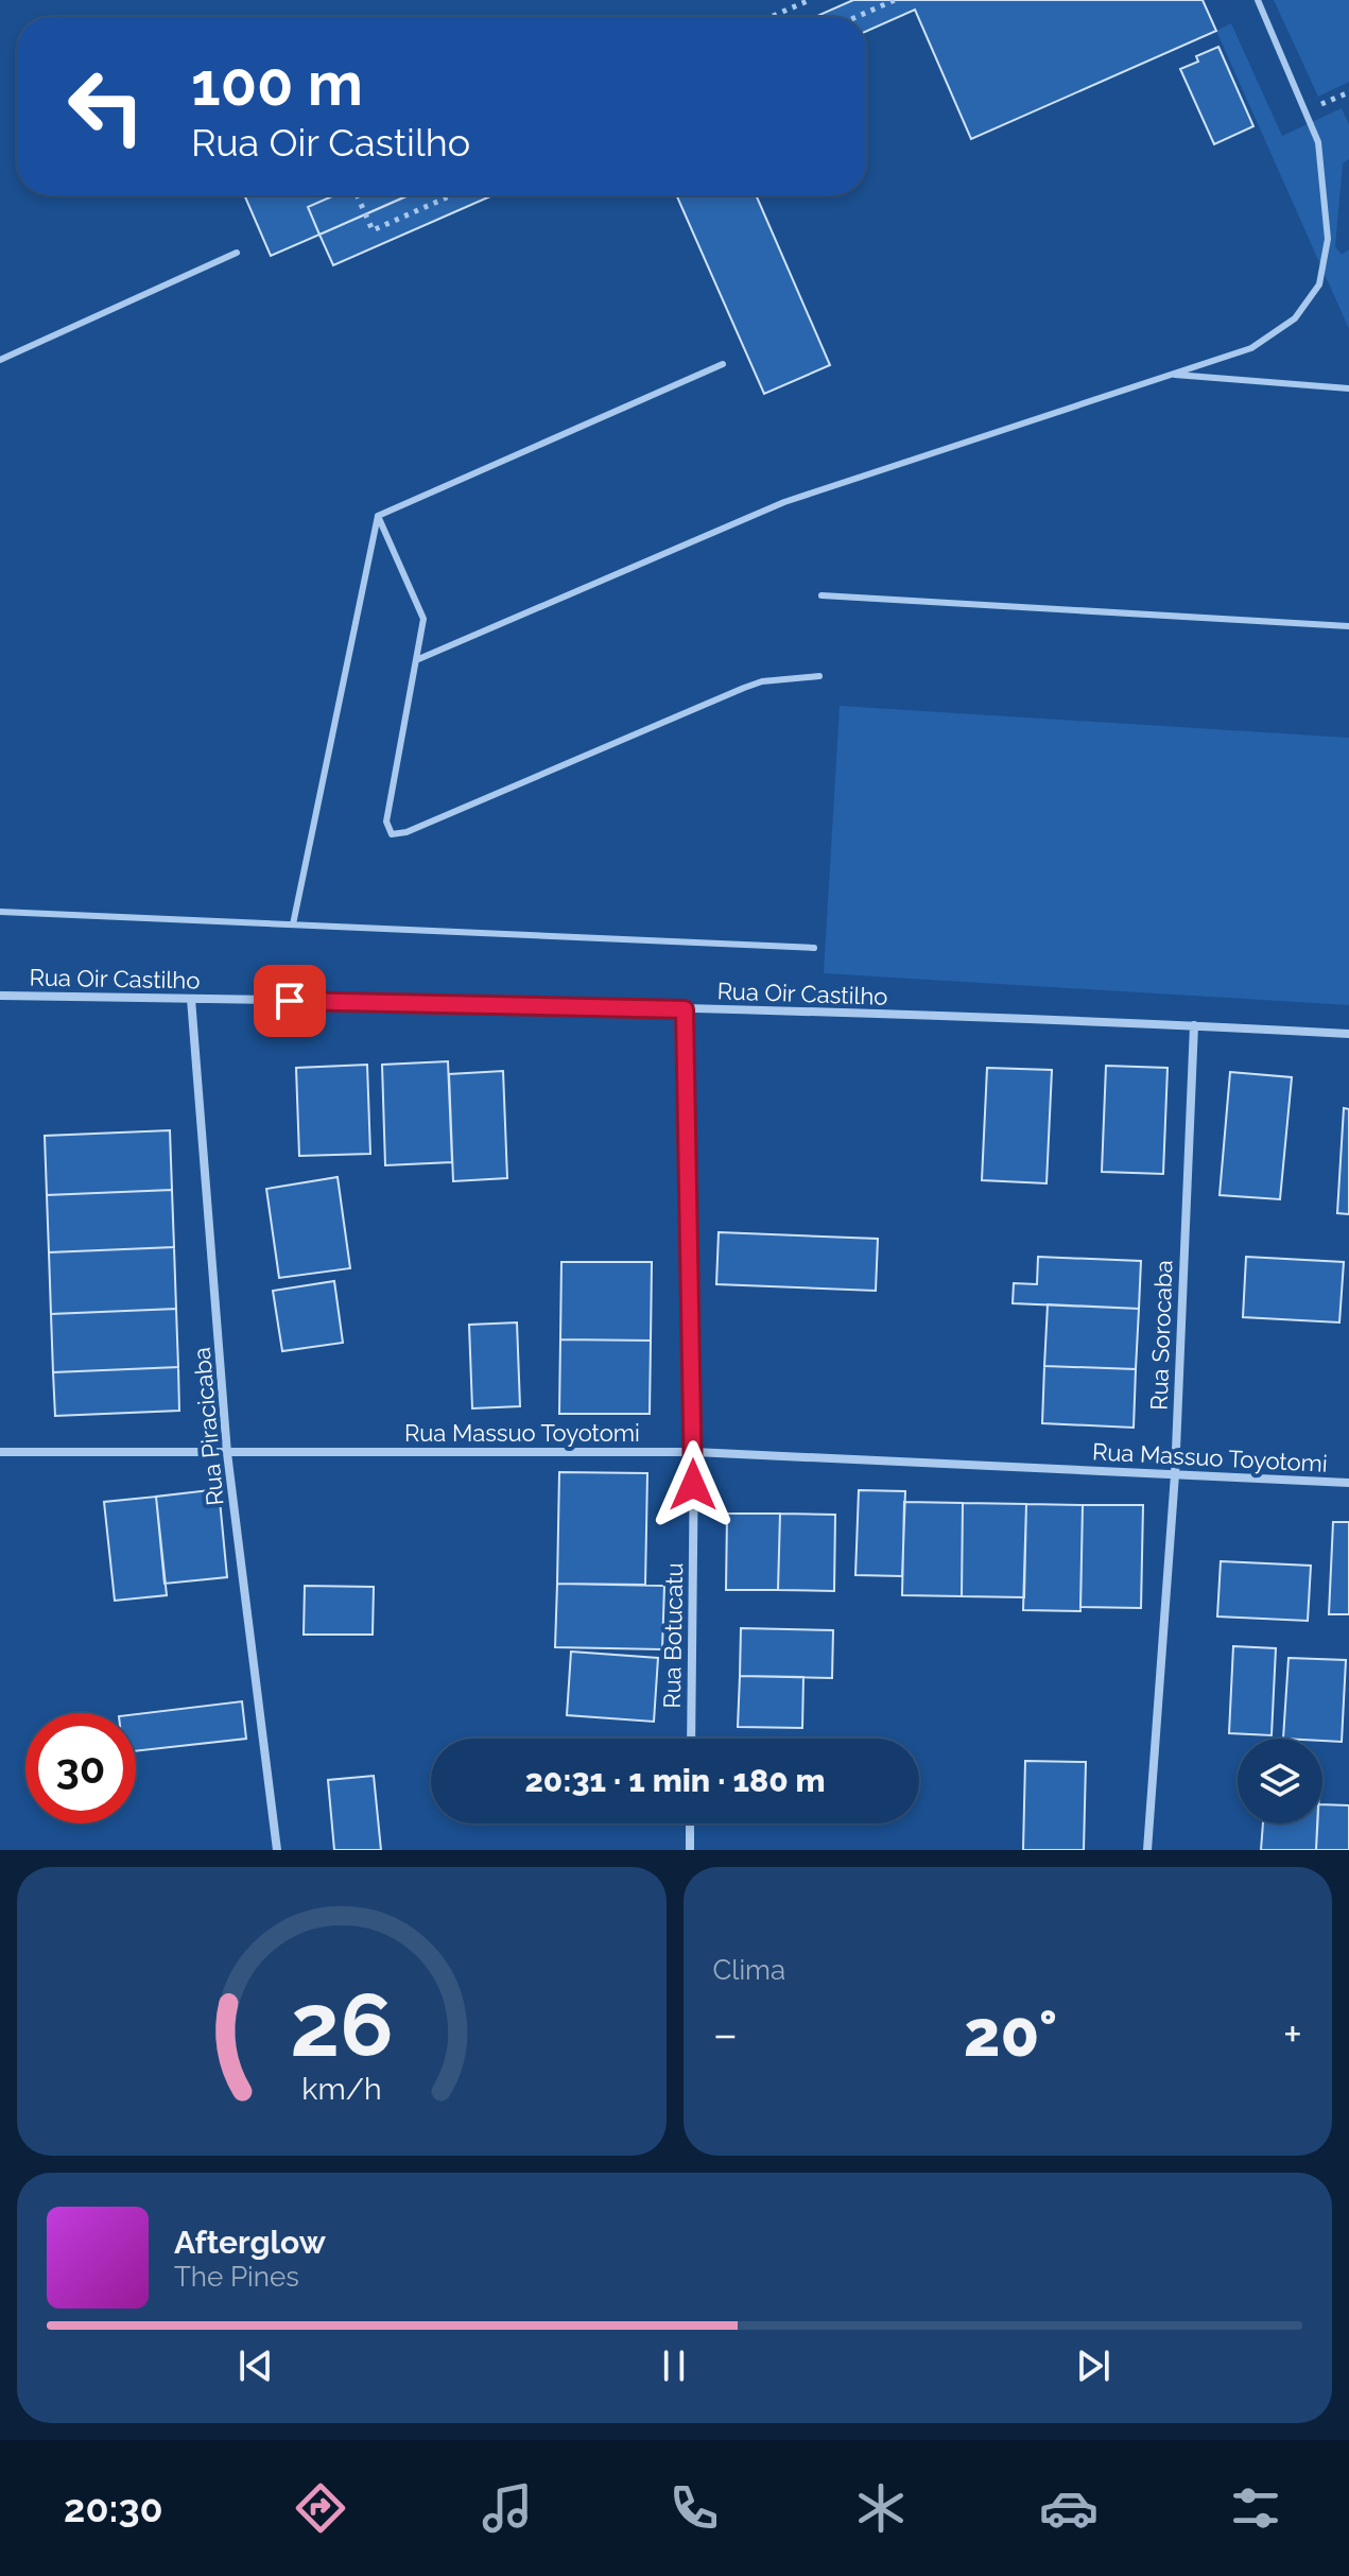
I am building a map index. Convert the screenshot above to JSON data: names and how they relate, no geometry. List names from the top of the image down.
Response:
{
  "streets": {
    "street": [
      "Rua Oir Castilho",
      "Rua Sorocaba",
      "Rua Piracicaba",
      "Rua Massuo Toyotomi",
      "Rua Botucatu"
    ]
  },
  "crossings": [
    ["Rua Oir Castilho", "Rua Sorocaba"],
    ["Rua Oir Castilho", "Rua Piracicaba"],
    ["Rua Oir Castilho", "Rua Botucatu"],
    ["Rua Sorocaba", "Rua Massuo Toyotomi"],
    ["Rua Piracicaba", "Rua Massuo Toyotomi"],
    ["Rua Massuo Toyotomi", "Rua Botucatu"]
  ],
  "page": {
    "turn": ["100 m", "Rua Oir Castilho"],
    "limit": "30",
    "trip": "20:31 · 1 min · 180 m",
    "tile": "Clima",
    "heat": ["−", "20°", "+"],
    "song": ["Afterglow", "The Pines"],
    "tabs": "20:30",
    "gauge": ["26", "km/h"]
  }
}
